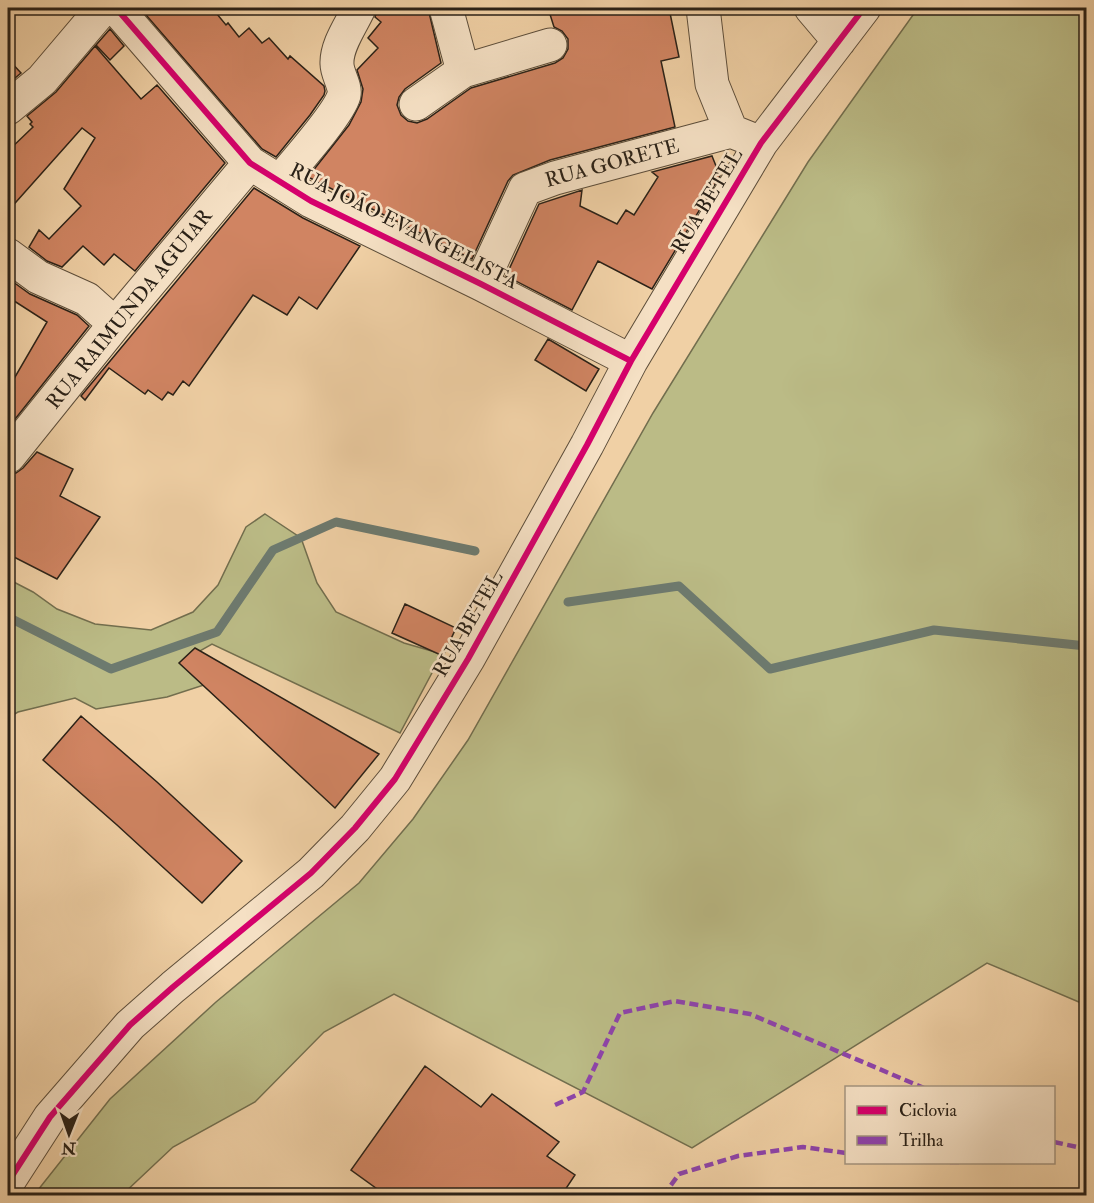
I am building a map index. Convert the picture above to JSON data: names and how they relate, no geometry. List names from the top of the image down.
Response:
{
  "streets": {
    "street": [
      "RUA GORETE",
      "RUA BETEL",
      "RUA JOÃO EVANGELISTA",
      "RUA RAIMUNDA AGUIAR"
    ]
  },
  "crossings": [
    ["RUA GORETE", "RUA JOÃO EVANGELISTA"],
    ["RUA BETEL", "RUA JOÃO EVANGELISTA"],
    ["RUA JOÃO EVANGELISTA", "RUA RAIMUNDA AGUIAR"]
  ],
  "legend": ["Ciclovia", "Trilha"],
  "north": "bottom"
}
